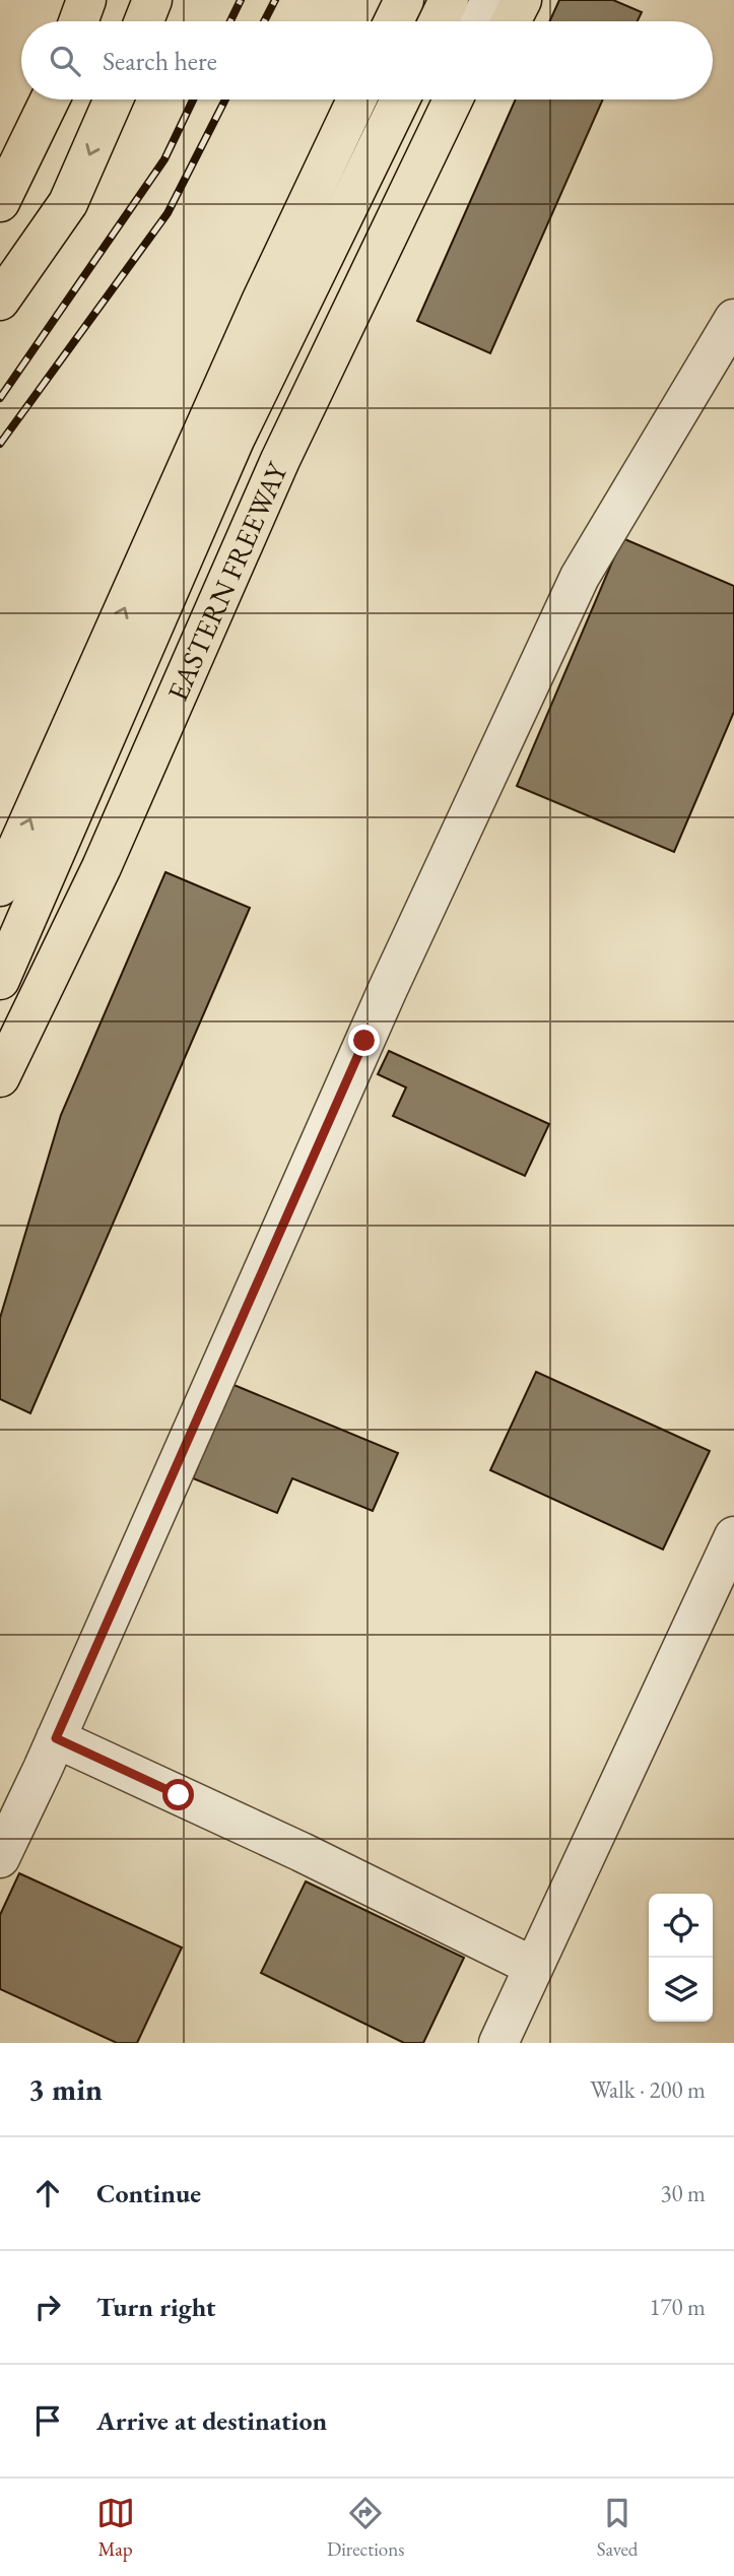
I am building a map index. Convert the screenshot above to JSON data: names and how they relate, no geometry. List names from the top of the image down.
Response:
{
  "streets": {
    "main road": ["EASTERN FREEWAY"]
  },
  "page": {
    "search": "Search here",
    "heading": ["3 min", "Walk · 200 m"],
    "list": [
      ["Continue", "30 m"],
      ["Turn right", "170 m"],
      "Arrive at destination"
    ],
    "nav": ["Map", "Directions", "Saved"]
  }
}
